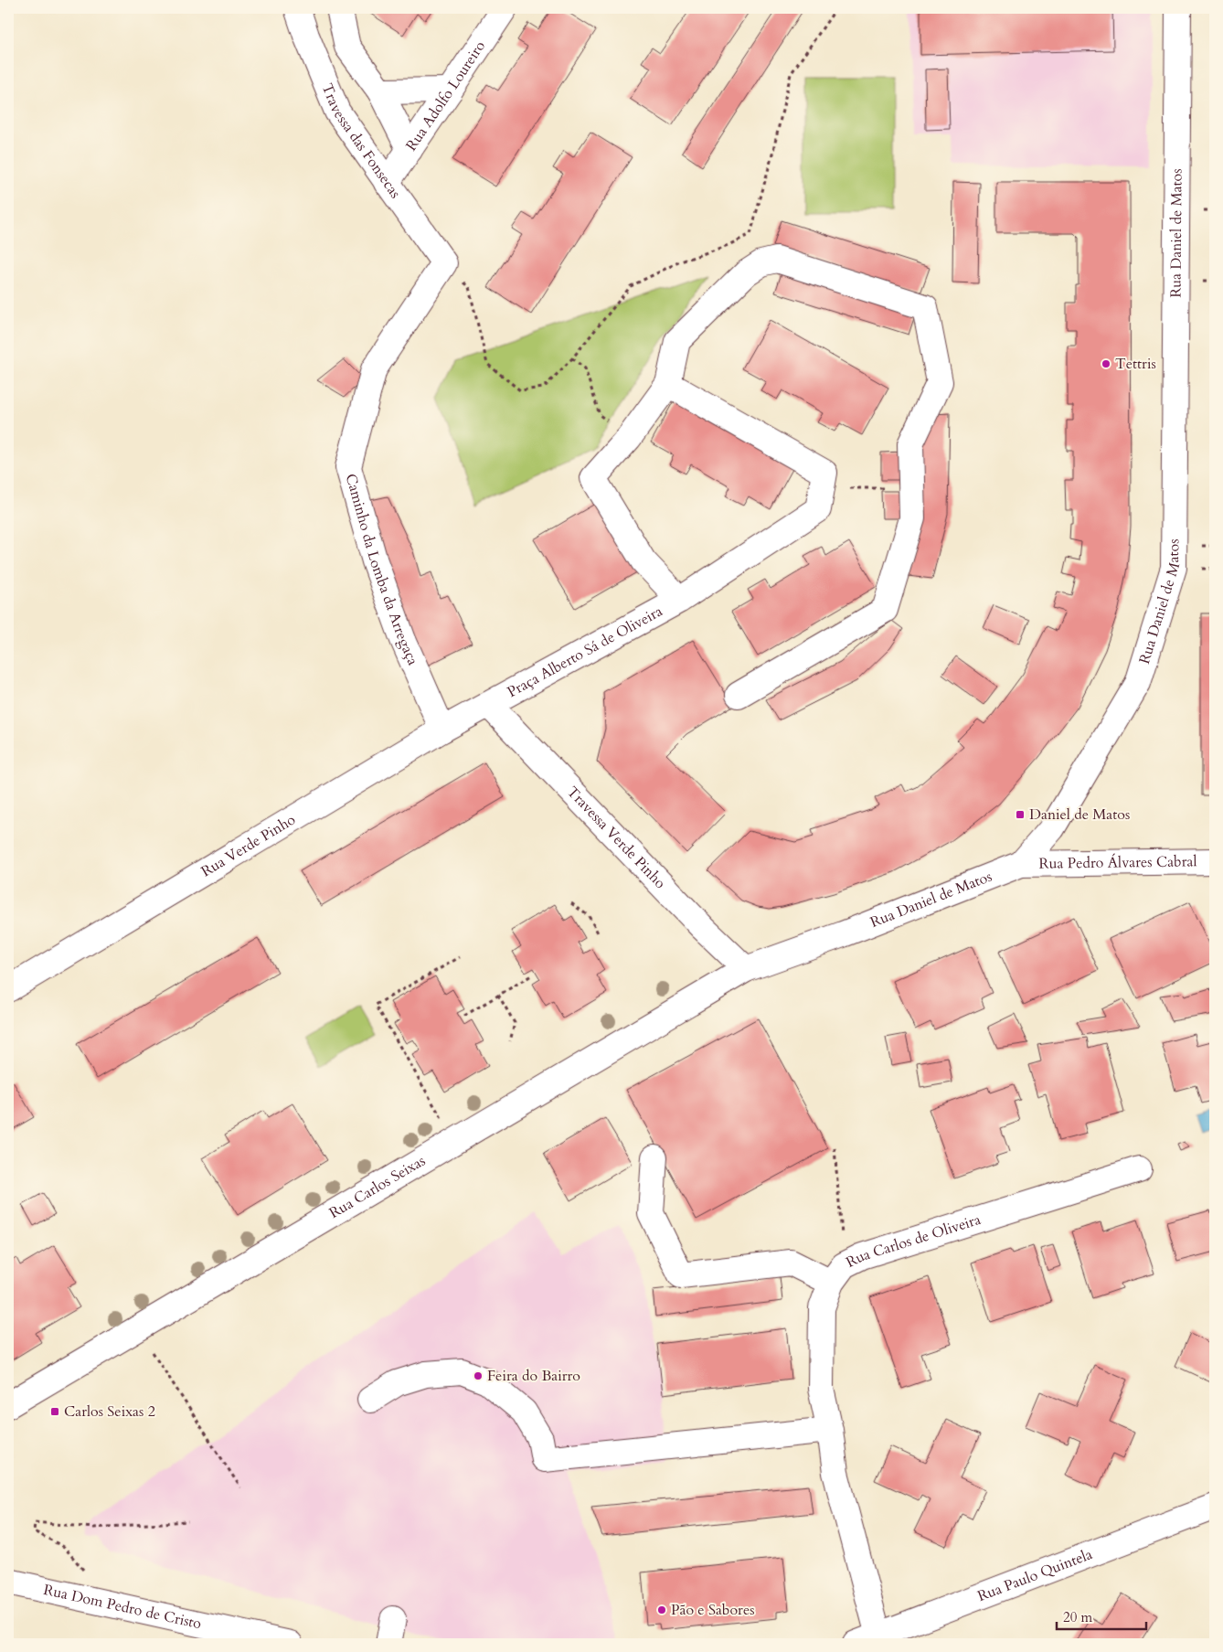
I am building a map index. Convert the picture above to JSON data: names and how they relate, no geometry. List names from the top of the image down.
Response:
{
  "streets": {
    "street": [
      "Rua Adolfo Loureiro",
      "Travessa das Fonsecas",
      "Rua Daniel de Matos",
      "Caminho da Lomba da Arregaça",
      "Praça Alberto Sá de Oliveira",
      "Travessa Verde Pinho",
      "Rua Verde Pinho",
      "Rua Pedro Álvares Cabral",
      "Rua Carlos Seixas",
      "Rua Carlos de Oliveira",
      "Rua Paulo Quintela",
      "Rua Dom Pedro de Cristo"
    ]
  },
  "crossings": [
    ["Rua Adolfo Loureiro", "Travessa das Fonsecas"],
    ["Travessa das Fonsecas", "Caminho da Lomba da Arregaça"],
    ["Rua Daniel de Matos", "Travessa Verde Pinho"],
    ["Rua Daniel de Matos", "Rua Pedro Álvares Cabral"],
    ["Rua Daniel de Matos", "Rua Carlos Seixas"],
    ["Caminho da Lomba da Arregaça", "Rua Verde Pinho"],
    ["Praça Alberto Sá de Oliveira", "Travessa Verde Pinho"],
    ["Praça Alberto Sá de Oliveira", "Rua Verde Pinho"],
    ["Travessa Verde Pinho", "Rua Verde Pinho"],
    ["Travessa Verde Pinho", "Rua Carlos Seixas"],
    ["Rua Carlos de Oliveira", "Rua Paulo Quintela"]
  ],
  "places": {
    "other": ["Tettris", "Feira do Bairro", "Pão e Sabores"],
    "transit": ["Daniel de Matos", "Carlos Seixas 2"]
  },
  "scale_bar": "20 m"
}
